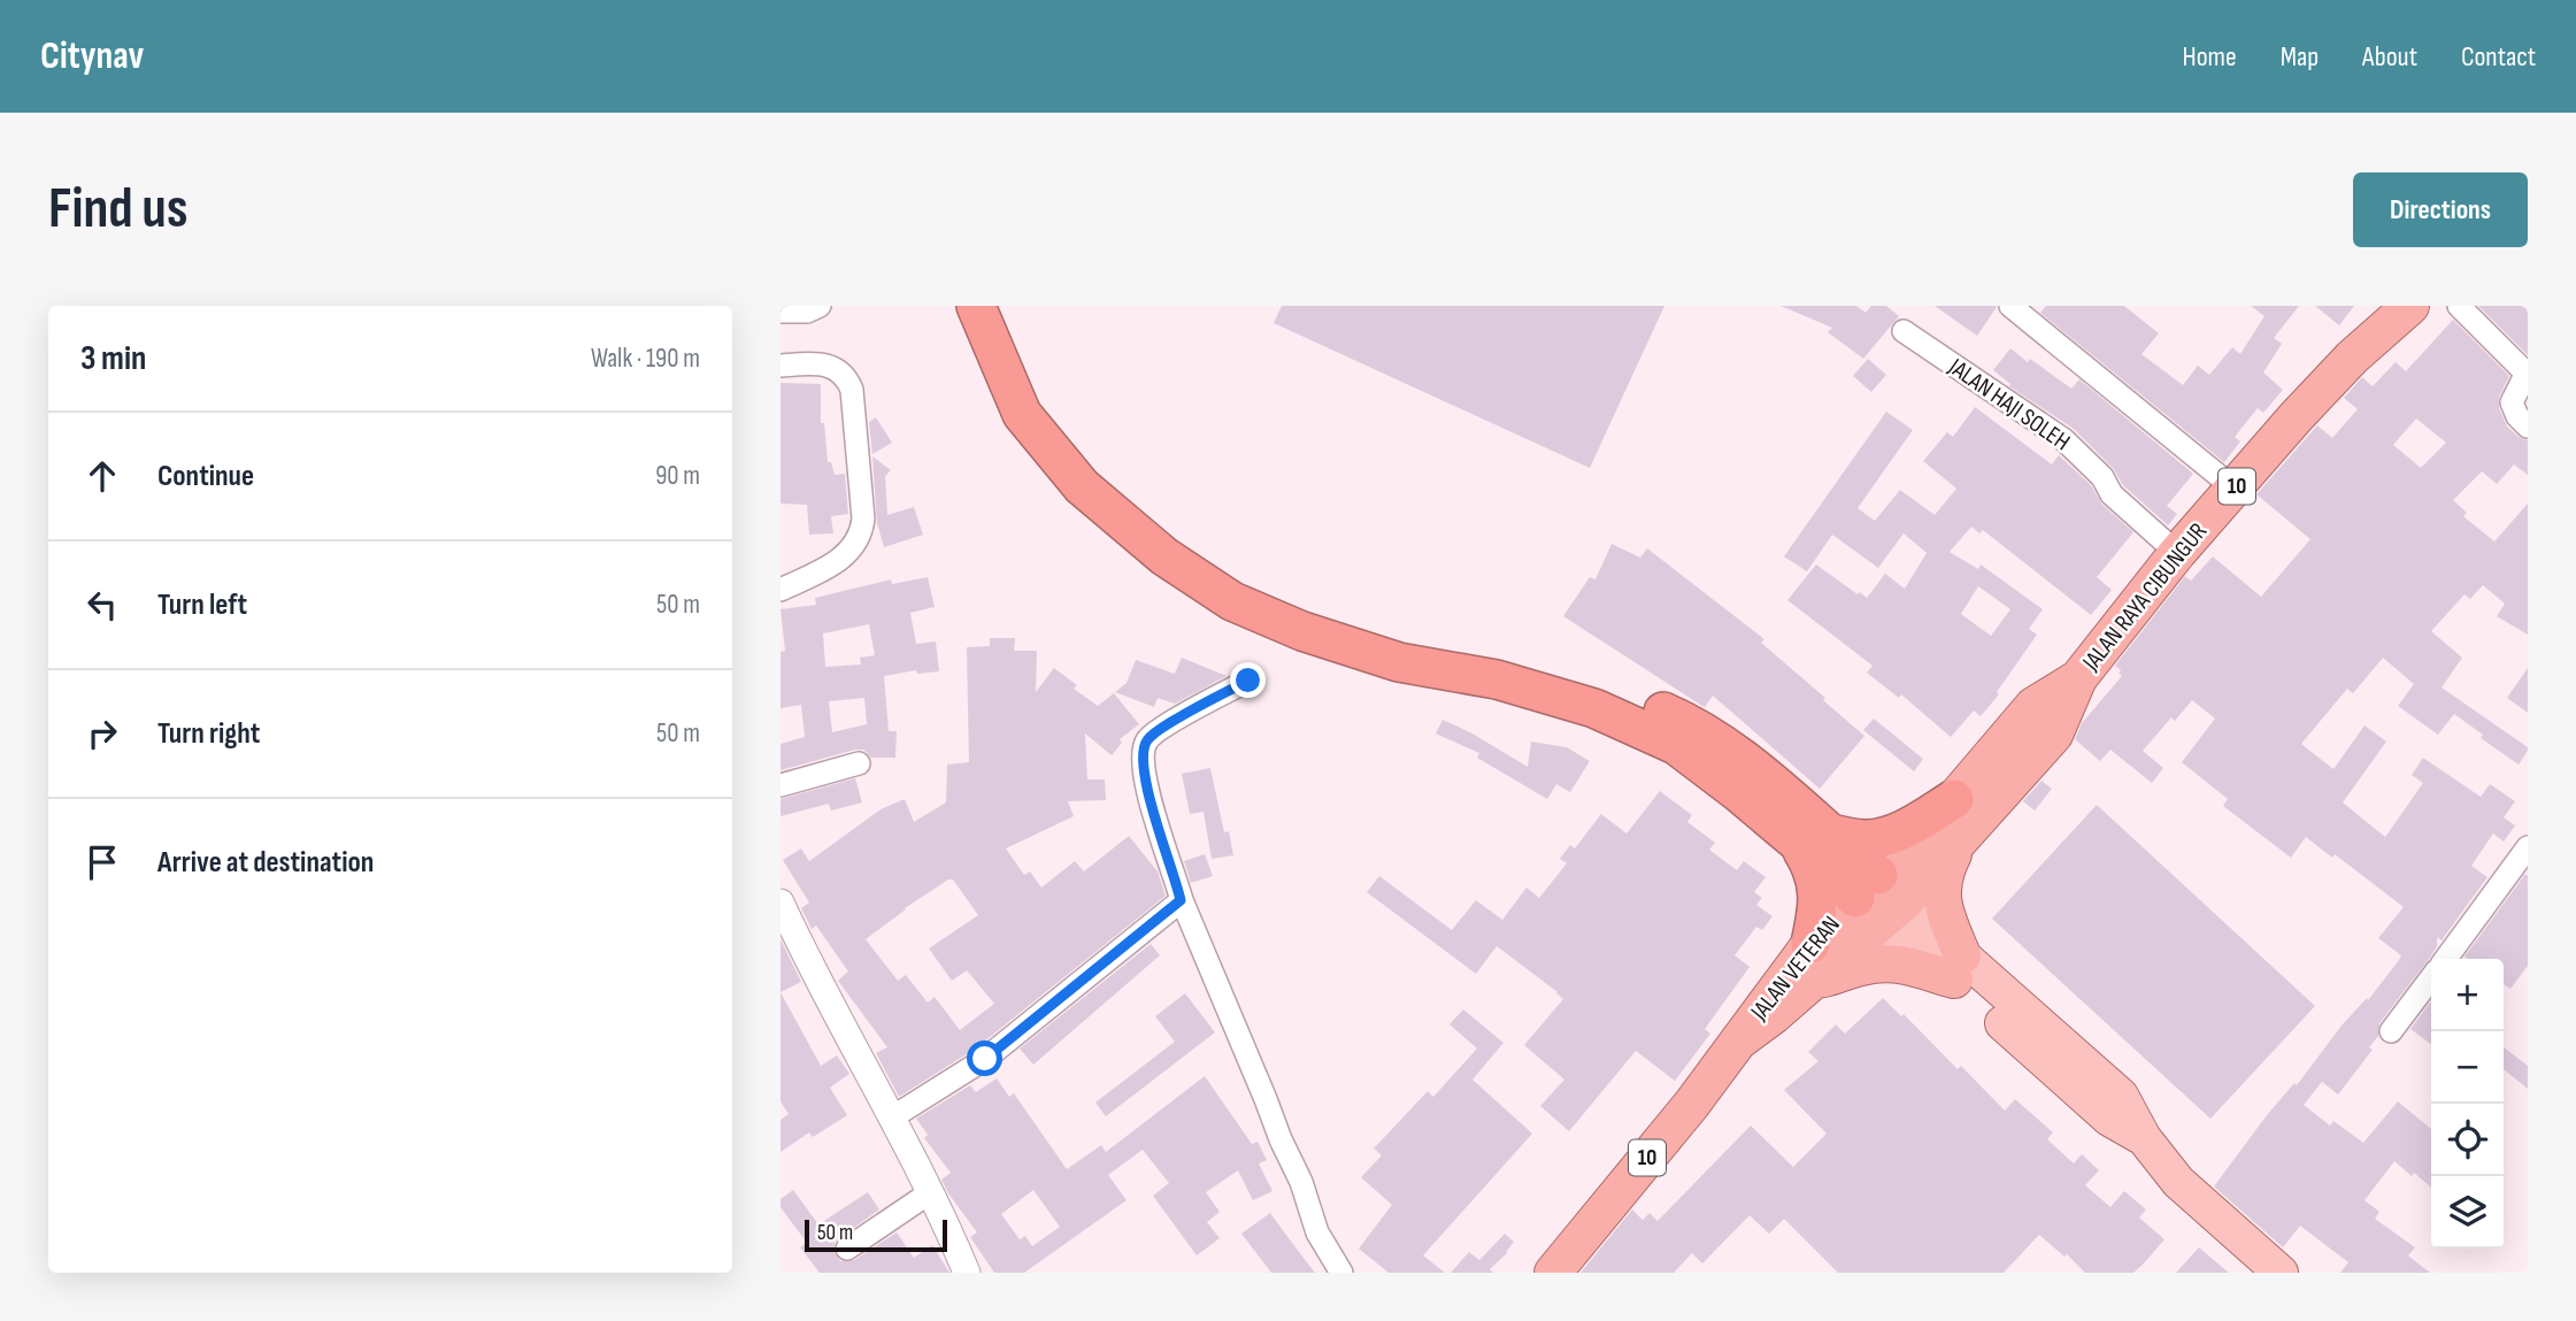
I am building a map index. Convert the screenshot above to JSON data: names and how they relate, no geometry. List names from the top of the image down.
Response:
{
  "streets": {
    "highway": ["10", "JALAN RAYA CIBUNGUR", "JALAN VETERAN"],
    "street": ["JALAN HAJI SOLEH"]
  },
  "crossings": [
    ["JALAN HAJI SOLEH", "JALAN RAYA CIBUNGUR"],
    ["10", "JALAN RAYA CIBUNGUR"],
    ["10", "JALAN VETERAN"]
  ],
  "scale_bar": "50 m",
  "page": {
    "header": "Citynav",
    "nav": [
      "Home",
      "Map",
      "About",
      "Contact"
    ],
    "buttons": "Directions",
    "title": "Find us",
    "heading": ["3 min", "Walk · 190 m"],
    "list": [
      ["Continue", "90 m"],
      ["Turn left", "50 m"],
      ["Turn right", "50 m"],
      "Arrive at destination"
    ],
    "map_buttons": ["+", "−"],
    "scale": "50 m"
  }
}
